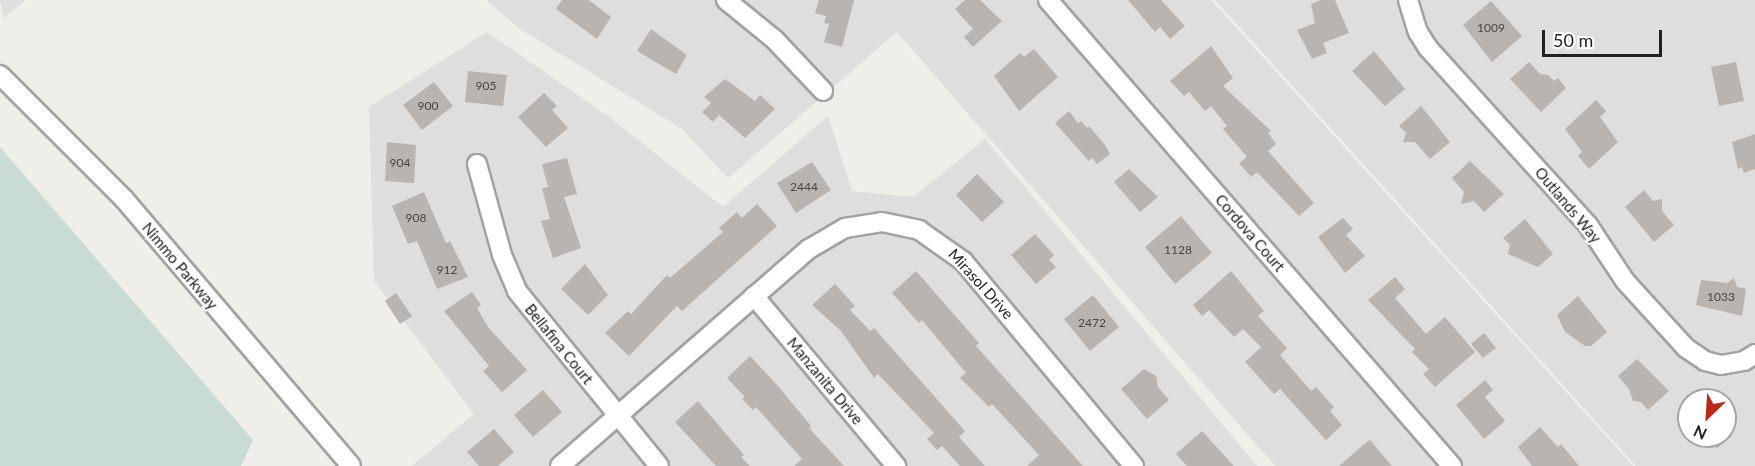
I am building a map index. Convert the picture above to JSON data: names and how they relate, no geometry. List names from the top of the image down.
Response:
{
  "streets": {
    "street": [
      "Outlands Way",
      "Cordova Court",
      "Nimmo Parkway",
      "Mirasol Drive",
      "Bellafina Court",
      "Manzanita Drive"
    ]
  },
  "crossings": [
    ["Mirasol Drive", "Bellafina Court"],
    ["Mirasol Drive", "Manzanita Drive"]
  ],
  "house_numbers": [
    "1009",
    "905",
    "900",
    "904",
    "2444",
    "908",
    "1128",
    "912",
    "1033",
    "2472"
  ],
  "scale_bar": "50 m",
  "north": "bottom left"
}
